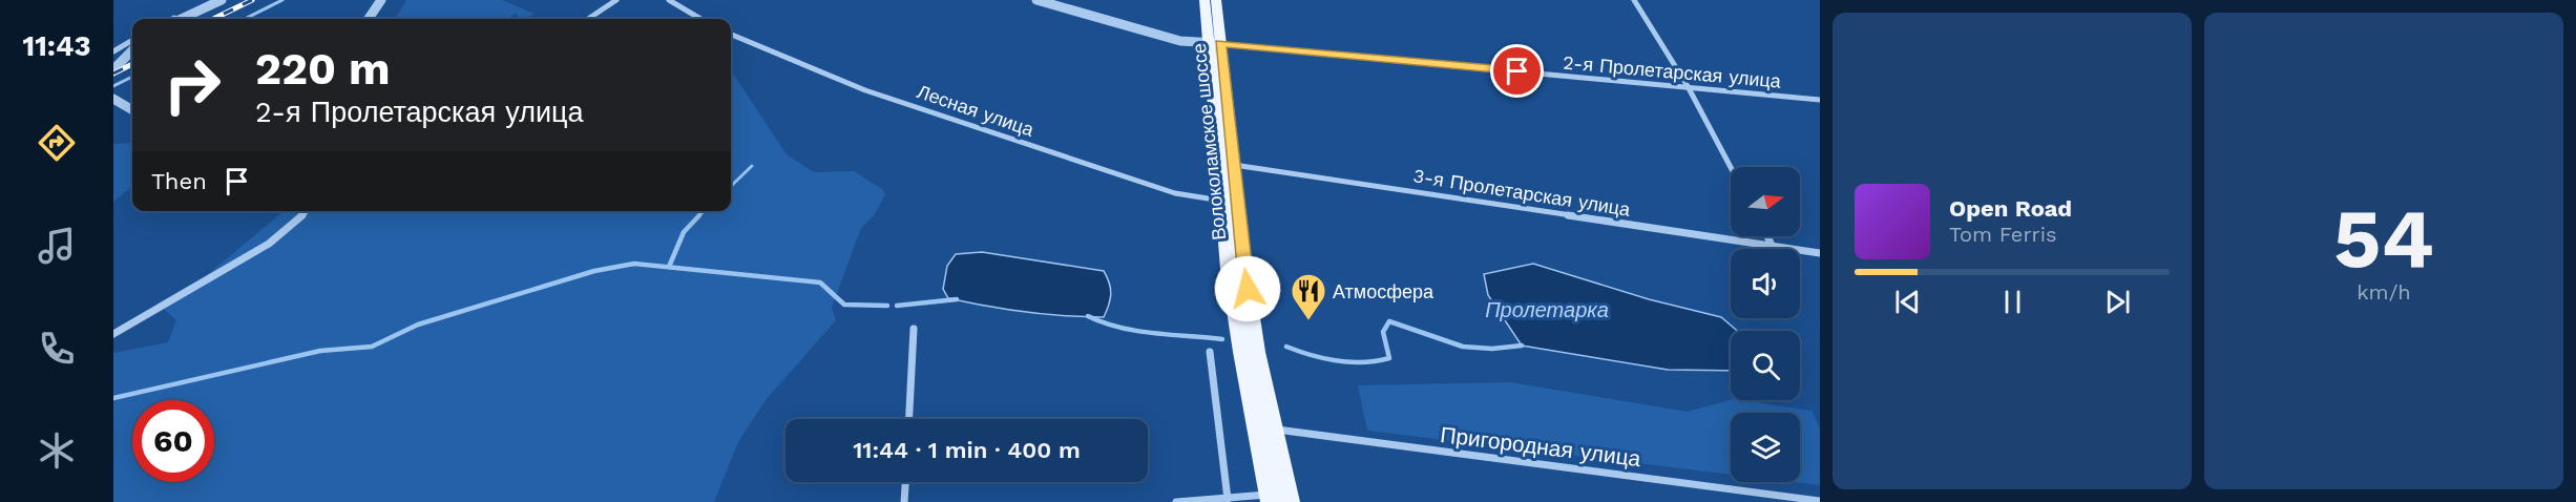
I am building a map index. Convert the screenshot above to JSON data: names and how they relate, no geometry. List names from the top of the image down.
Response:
{
  "streets": {
    "main road": ["Волоколамское шоссе"],
    "street": [
      "2-я Пролетарская улица",
      "Лесная улица",
      "3-я Пролетарская улица",
      "Пригородная улица"
    ]
  },
  "crossings": [
    ["2-я Пролетарская улица", "Волоколамское шоссе"],
    ["Лесная улица", "Волоколамское шоссе"],
    ["Волоколамское шоссе", "3-я Пролетарская улица"],
    ["Волоколамское шоссе", "Пригородная улица"]
  ],
  "water": ["Пролетарка"],
  "places": {
    "restaurant": ["Атмосфера"]
  },
  "north": "right",
  "page": {
    "tabs": "11:43",
    "tile": ["54", "km/h"],
    "turn": ["220 m", "2-я Пролетарская улица"],
    "then": "Then",
    "song": ["Open Road", "Tom Ferris"],
    "limit": "60",
    "trip": "11:44 · 1 min · 400 m"
  }
}
